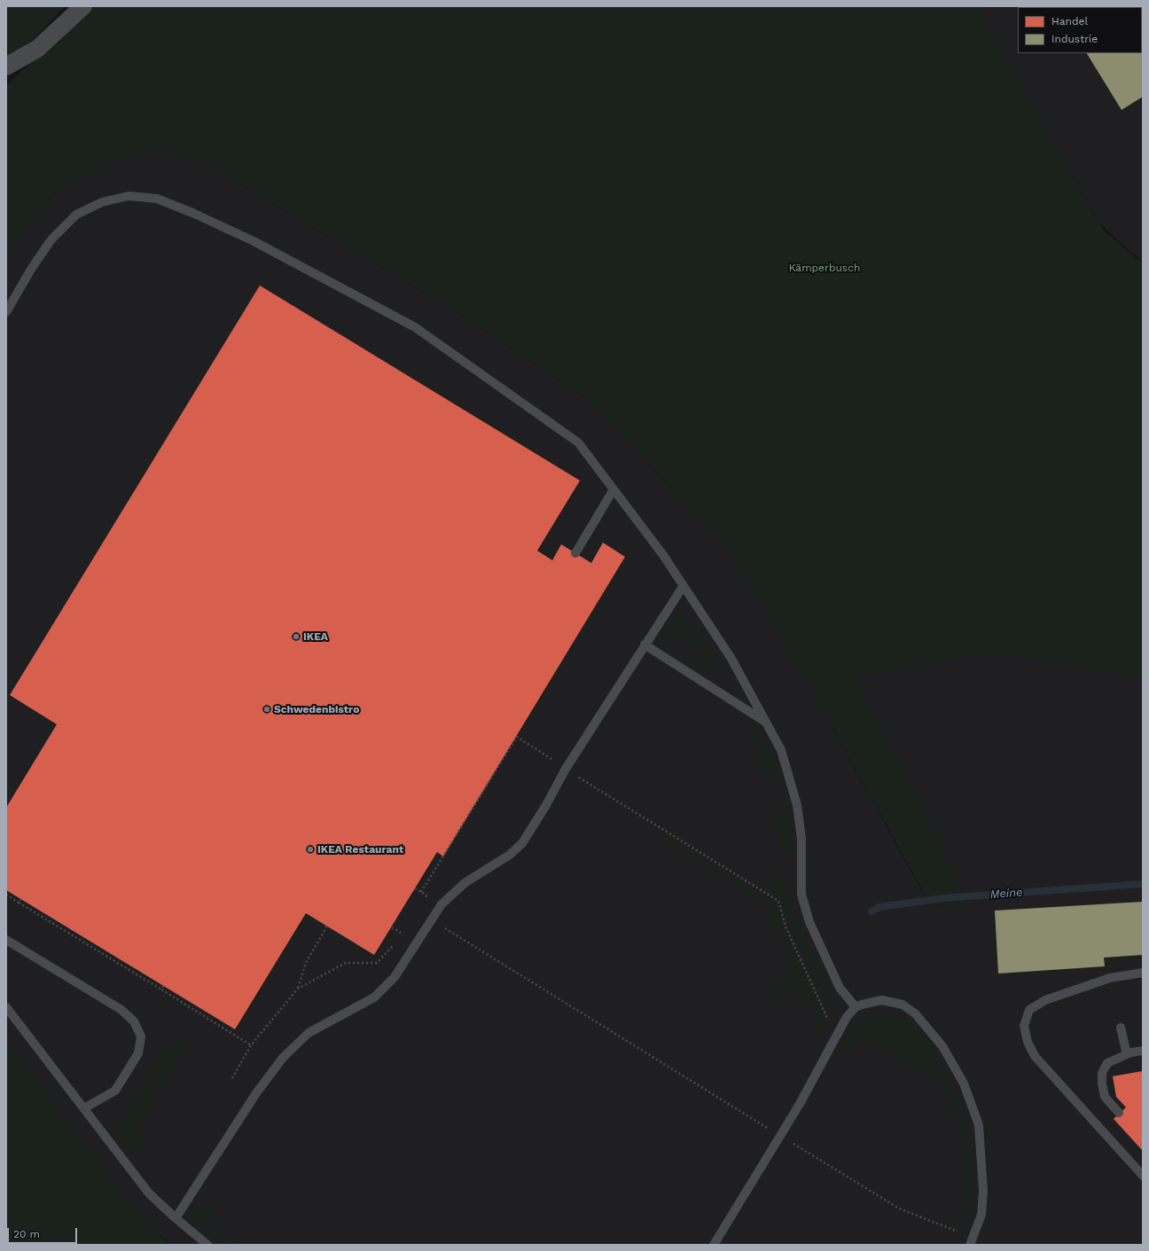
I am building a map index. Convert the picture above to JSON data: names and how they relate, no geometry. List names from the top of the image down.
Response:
{
  "water": ["Meine"],
  "parks": ["Kämperbusch"],
  "places": ["IKEA", "Schwedenbistro", "IKEA Restaurant"],
  "legend": ["Handel", "Industrie"],
  "scale_bar": "20 m"
}
